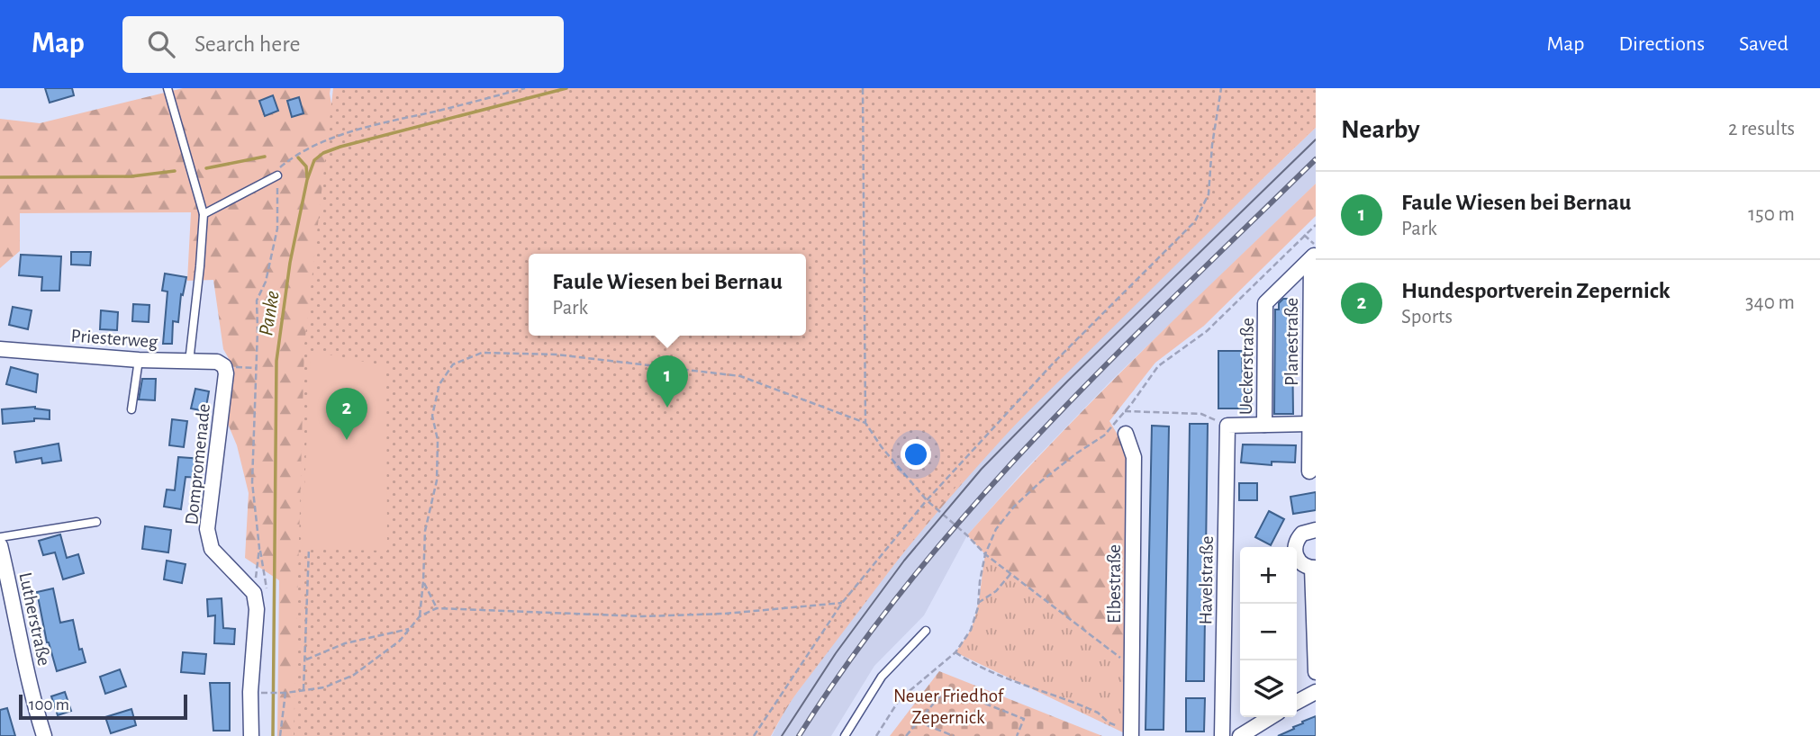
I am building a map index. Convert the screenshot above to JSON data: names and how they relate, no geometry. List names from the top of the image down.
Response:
{
  "streets": {
    "street": [
      "Priesterweg",
      "Planestraße",
      "Ueckerstraße",
      "Dompromenade",
      "Havelstraße",
      "Elbestraße",
      "Lutherstraße"
    ]
  },
  "crossings": [
    ["Priesterweg", "Dompromenade"],
    ["Planestraße", "Ueckerstraße"]
  ],
  "water": ["Panke"],
  "parks": ["Neuer Friedhof Zepernick"],
  "scale_bar": "100 m",
  "page": {
    "header": "Map",
    "search": "Search here",
    "nav": ["Map", "Directions", "Saved"],
    "heading": ["Nearby", "2 results"],
    "list": [
      {
        "mark": "1",
        "name": "Faule Wiesen bei Bernau",
        "note": "Park",
        "value": "150 m"
      },
      {
        "mark": "2",
        "name": "Hundesportverein Zepernick",
        "note": "Sports",
        "value": "340 m"
      }
    ],
    "popup": ["Faule Wiesen bei Bernau", "Park"],
    "pins": ["1", "2"],
    "map_buttons": ["+", "−"],
    "scale": "100 m"
  }
}
